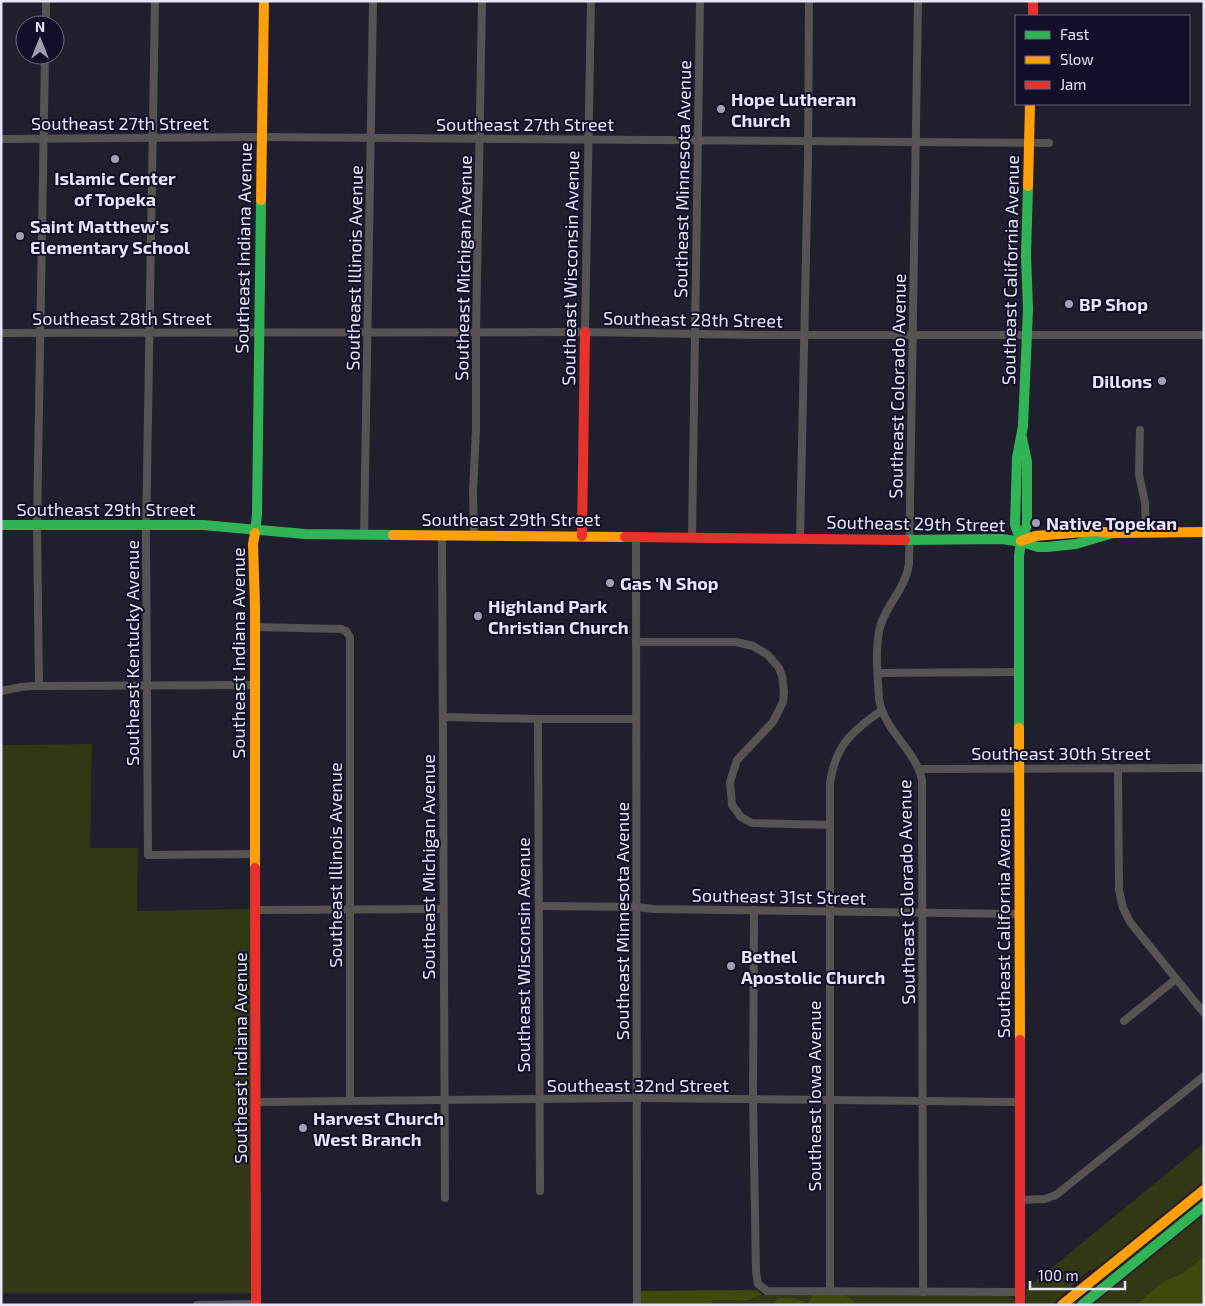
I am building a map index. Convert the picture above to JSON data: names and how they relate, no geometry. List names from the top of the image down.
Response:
{
  "streets": {
    "main road": [
      "Southeast Indiana Avenue",
      "Southeast Wisconsin Avenue",
      "Southeast California Avenue",
      "Southeast 29th Street"
    ],
    "street": [
      "Southeast 27th Street",
      "Southeast Minnesota Avenue",
      "Southeast Illinois Avenue",
      "Southeast Michigan Avenue",
      "Southeast 28th Street",
      "Southeast Colorado Avenue",
      "Southeast Kentucky Avenue",
      "Southeast 30th Street",
      "Southeast 31st Street",
      "Southeast 32nd Street",
      "Southeast Iowa Avenue"
    ]
  },
  "crossings": [
    ["Southeast 27th Street", "Southeast Minnesota Avenue"],
    ["Southeast 27th Street", "Southeast Indiana Avenue"],
    ["Southeast 27th Street", "Southeast Illinois Avenue"],
    ["Southeast 27th Street", "Southeast Michigan Avenue"],
    ["Southeast 27th Street", "Southeast Wisconsin Avenue"],
    ["Southeast 27th Street", "Southeast California Avenue"],
    ["Southeast 27th Street", "Southeast Colorado Avenue"],
    ["Southeast 27th Street", "Southeast Kentucky Avenue"],
    ["Southeast Minnesota Avenue", "Southeast 28th Street"],
    ["Southeast Minnesota Avenue", "Southeast 29th Street"],
    ["Southeast Minnesota Avenue", "Southeast 31st Street"],
    ["Southeast Minnesota Avenue", "Southeast 32nd Street"],
    ["Southeast Indiana Avenue", "Southeast Illinois Avenue"],
    ["Southeast Indiana Avenue", "Southeast 28th Street"],
    ["Southeast Indiana Avenue", "Southeast 29th Street"],
    ["Southeast Indiana Avenue", "Southeast Kentucky Avenue"],
    ["Southeast Indiana Avenue", "Southeast 32nd Street"],
    ["Southeast Illinois Avenue", "Southeast 28th Street"],
    ["Southeast Illinois Avenue", "Southeast 29th Street"],
    ["Southeast Illinois Avenue", "Southeast 32nd Street"],
    ["Southeast Michigan Avenue", "Southeast 28th Street"],
    ["Southeast Michigan Avenue", "Southeast 29th Street"],
    ["Southeast Michigan Avenue", "Southeast 32nd Street"],
    ["Southeast Wisconsin Avenue", "Southeast 28th Street"],
    ["Southeast Wisconsin Avenue", "Southeast 29th Street"],
    ["Southeast Wisconsin Avenue", "Southeast 31st Street"],
    ["Southeast Wisconsin Avenue", "Southeast 32nd Street"],
    ["Southeast California Avenue", "Southeast 28th Street"],
    ["Southeast California Avenue", "Southeast 29th Street"],
    ["Southeast California Avenue", "Southeast 30th Street"],
    ["Southeast California Avenue", "Southeast 31st Street"],
    ["Southeast California Avenue", "Southeast 32nd Street"],
    ["Southeast 28th Street", "Southeast Colorado Avenue"],
    ["Southeast 28th Street", "Southeast Kentucky Avenue"],
    ["Southeast Colorado Avenue", "Southeast 29th Street"],
    ["Southeast Colorado Avenue", "Southeast 30th Street"],
    ["Southeast Colorado Avenue", "Southeast 31st Street"],
    ["Southeast Colorado Avenue", "Southeast 32nd Street"],
    ["Southeast Colorado Avenue", "Southeast Iowa Avenue"],
    ["Southeast 29th Street", "Southeast Kentucky Avenue"],
    ["Southeast 31st Street", "Southeast Iowa Avenue"],
    ["Southeast 32nd Street", "Southeast Iowa Avenue"]
  ],
  "places": [
    "Hope Lutheran Church",
    "Islamic Center of Topeka",
    "Saint Matthew's Elementary School",
    "BP Shop",
    "Dillons",
    "Native Topekan",
    "Gas 'N Shop",
    "Highland Park Christian Church",
    "Bethel Apostolic Church",
    "Harvest Church West Branch"
  ],
  "legend": ["Fast", "Slow", "Jam"],
  "scale_bar": "100 m",
  "north": "top"
}
